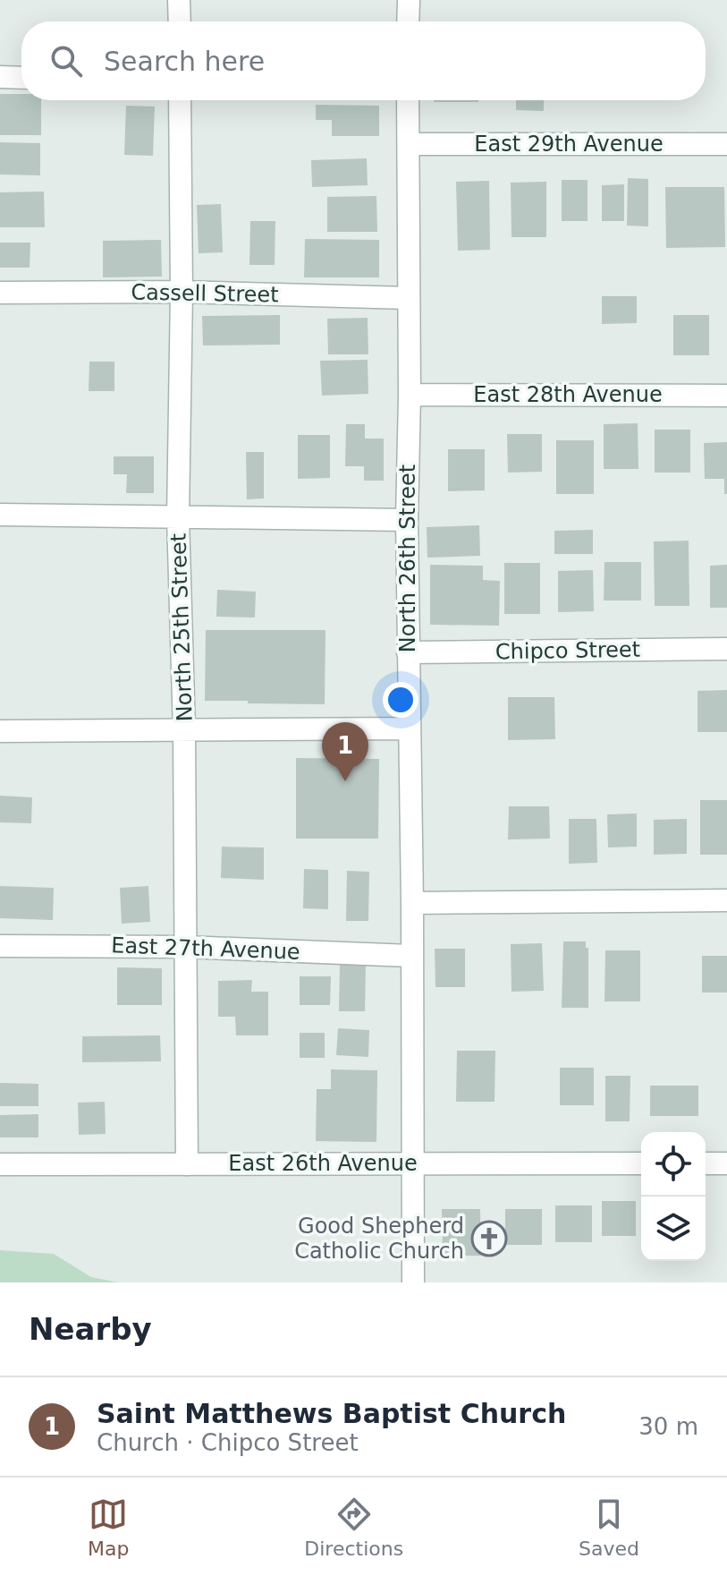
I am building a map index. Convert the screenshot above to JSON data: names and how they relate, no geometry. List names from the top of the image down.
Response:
{
  "streets": {
    "street": [
      "East 29th Avenue",
      "Cassell Street",
      "East 28th Avenue",
      "North 26th Street",
      "North 25th Street",
      "Chipco Street",
      "East 27th Avenue",
      "East 26th Avenue"
    ]
  },
  "crossings": [
    ["East 29th Avenue", "North 26th Street"],
    ["Cassell Street", "North 26th Street"],
    ["Cassell Street", "North 25th Street"],
    ["East 28th Avenue", "North 26th Street"],
    ["North 26th Street", "Chipco Street"],
    ["North 26th Street", "East 27th Avenue"],
    ["North 26th Street", "East 26th Avenue"],
    ["North 25th Street", "East 27th Avenue"],
    ["North 25th Street", "East 26th Avenue"]
  ],
  "places": {
    "church": ["Good Shepherd Catholic Church"]
  },
  "page": {
    "search": "Search here",
    "pins": "1",
    "heading": "Nearby",
    "list": [
      {
        "mark": "1",
        "name": "Saint Matthews Baptist Church",
        "note": "Church · Chipco Street",
        "value": "30 m"
      }
    ],
    "nav": ["Map", "Directions", "Saved"]
  }
}
